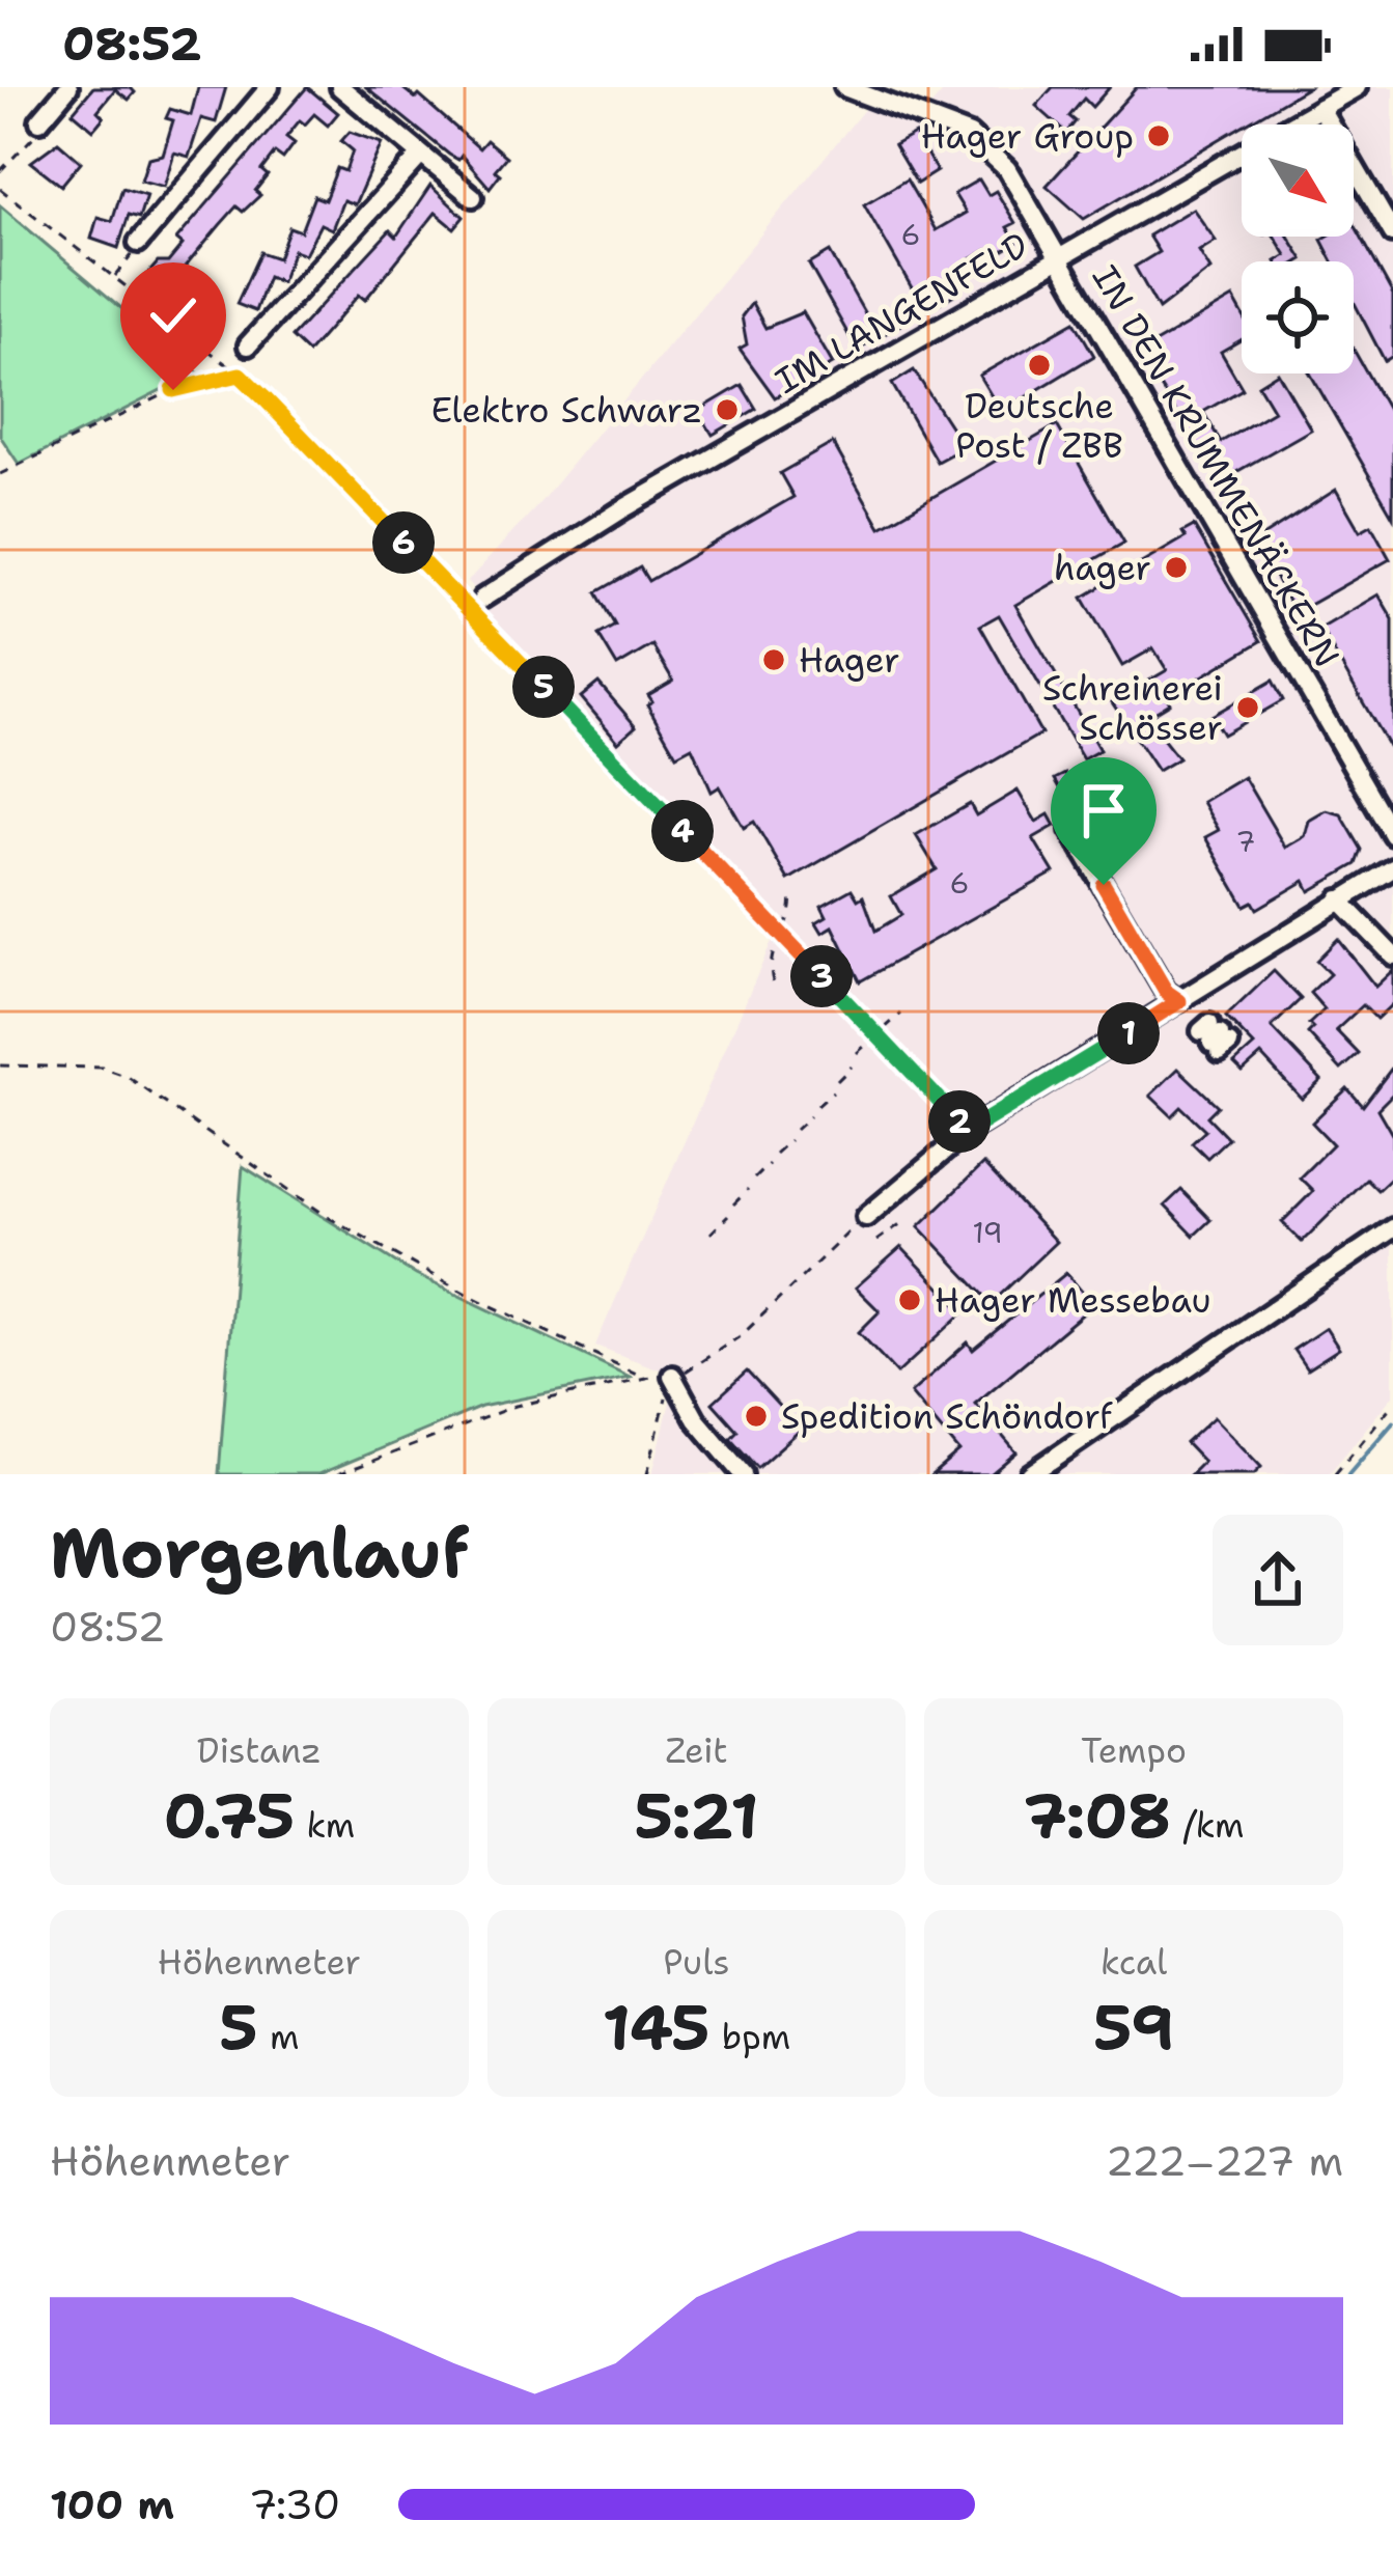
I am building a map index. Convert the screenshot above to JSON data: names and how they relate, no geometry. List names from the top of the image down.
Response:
{
  "streets": {
    "street": ["IM LANGENFELD", "IN DEN KRUMMENÄCKERN"]
  },
  "crossings": [
    ["IM LANGENFELD", "IN DEN KRUMMENÄCKERN"]
  ],
  "places": [
    "Hager Group",
    "Deutsche Post / ZBB",
    "Elektro Schwarz",
    "hager",
    "Hager",
    "Schreinerei Schösser",
    "Hager Messebau",
    "Spedition Schöndorf"
  ],
  "house_numbers": [
    "6",
    "7",
    "6",
    "19"
  ],
  "north": "bottom right",
  "page": {
    "status": "08:52",
    "pins": [
      "6",
      "5",
      "4",
      "3",
      "1",
      "2"
    ],
    "heading": ["Morgenlauf", "08:52"],
    "stats": [
      ["Distanz", "0.75 km"],
      ["Zeit", "5:21"],
      ["Tempo", "7:08 /km"],
      ["Höhenmeter", "5 m"],
      ["Puls", "145 bpm"],
      ["kcal", "59"]
    ],
    "chart": ["Höhenmeter", "222–227 m"],
    "list": [
      {
        "name": "100 m",
        "note": "7:30"
      }
    ]
  }
}
